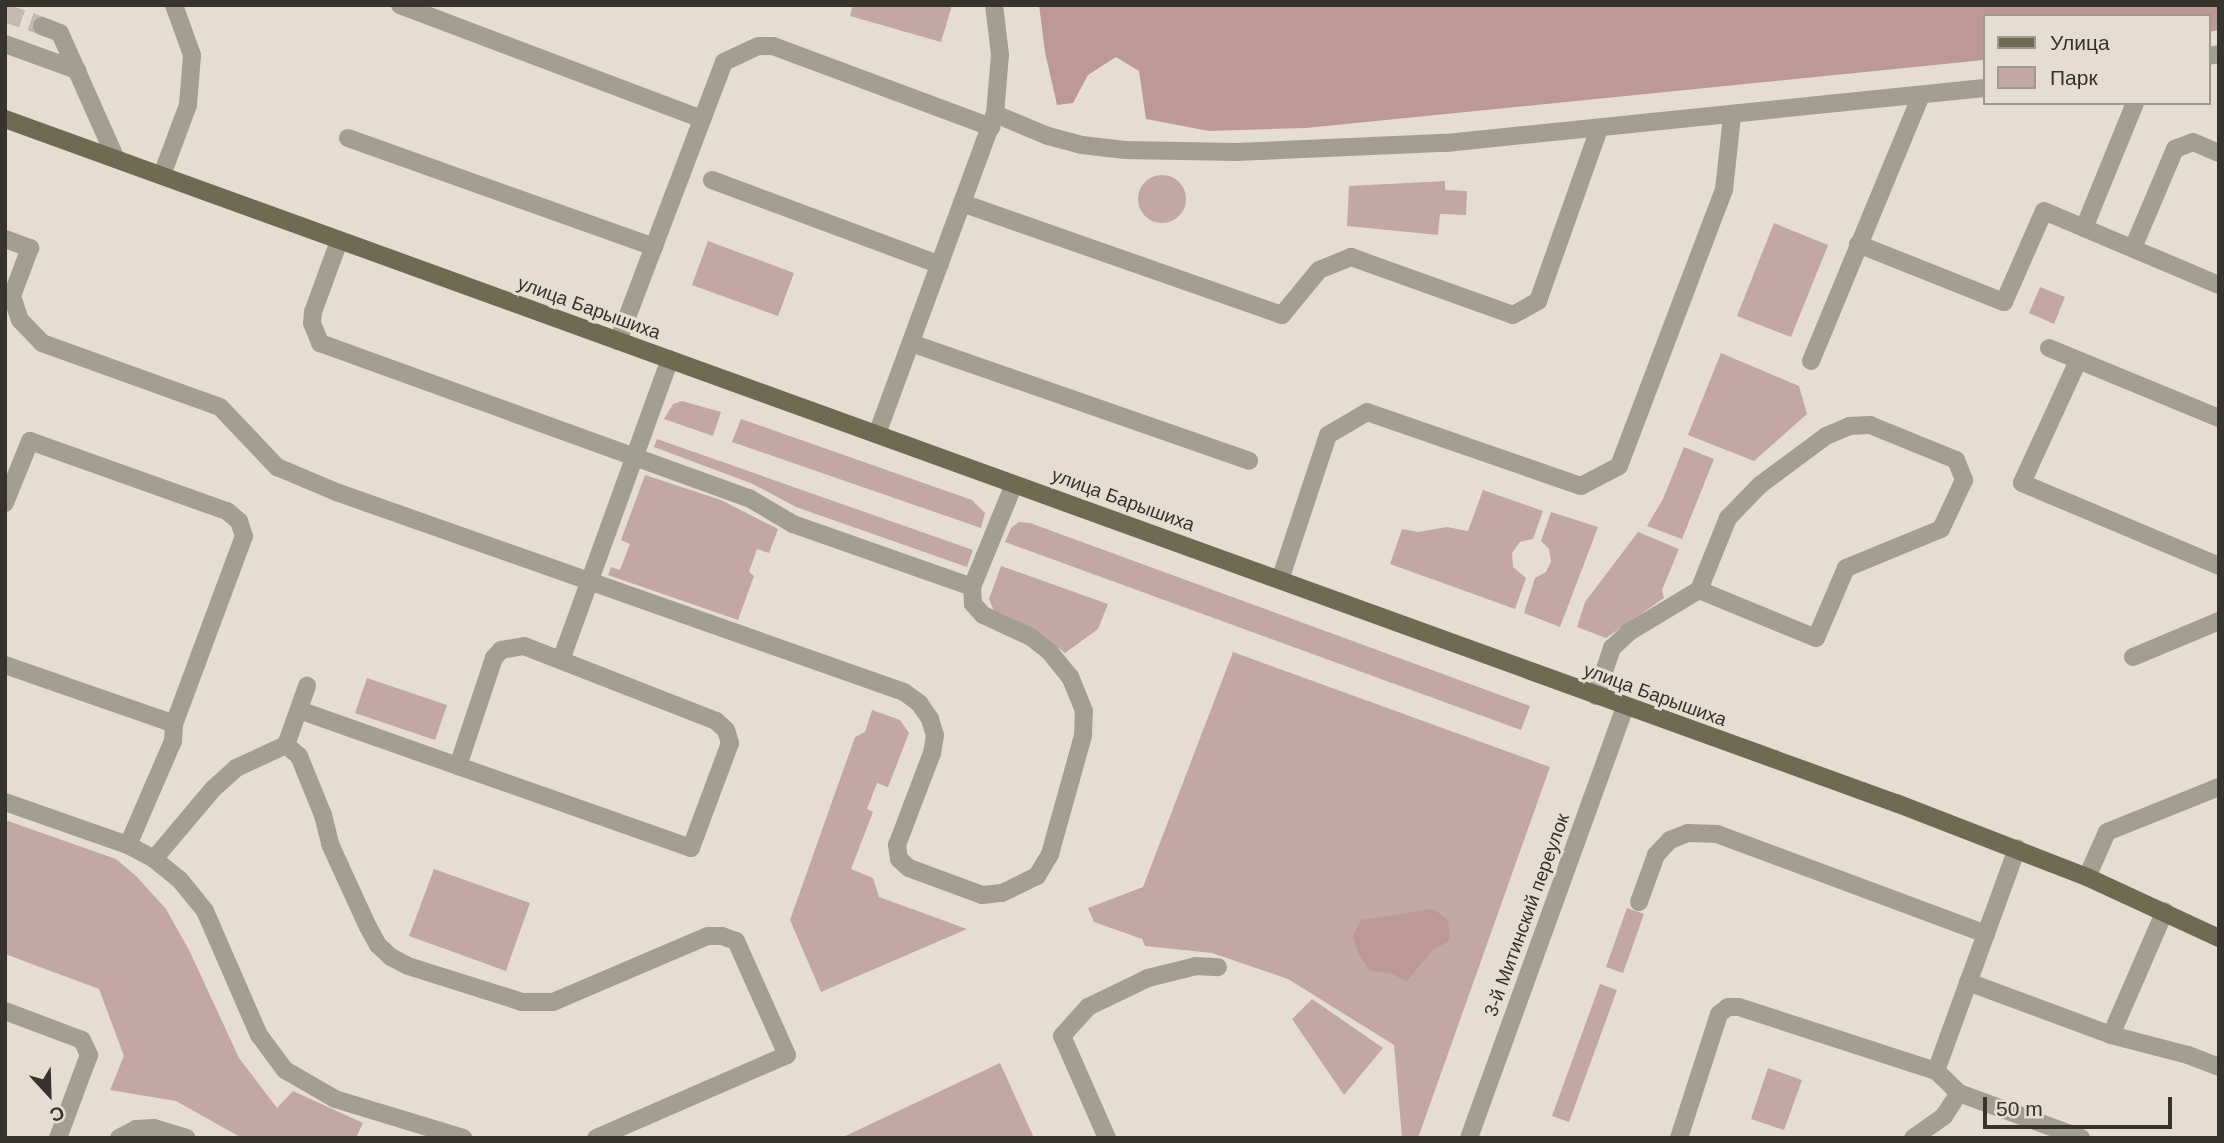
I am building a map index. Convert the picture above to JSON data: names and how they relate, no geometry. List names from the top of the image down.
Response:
{
  "streets": {
    "main road": ["улица Барышиха"],
    "street": ["3-й Митинский переулок"]
  },
  "crossings": [
    ["улица Барышиха", "3-й Митинский переулок"]
  ],
  "legend": ["Улица", "Парк"],
  "scale_bar": "50 m",
  "north": "bottom"
}
